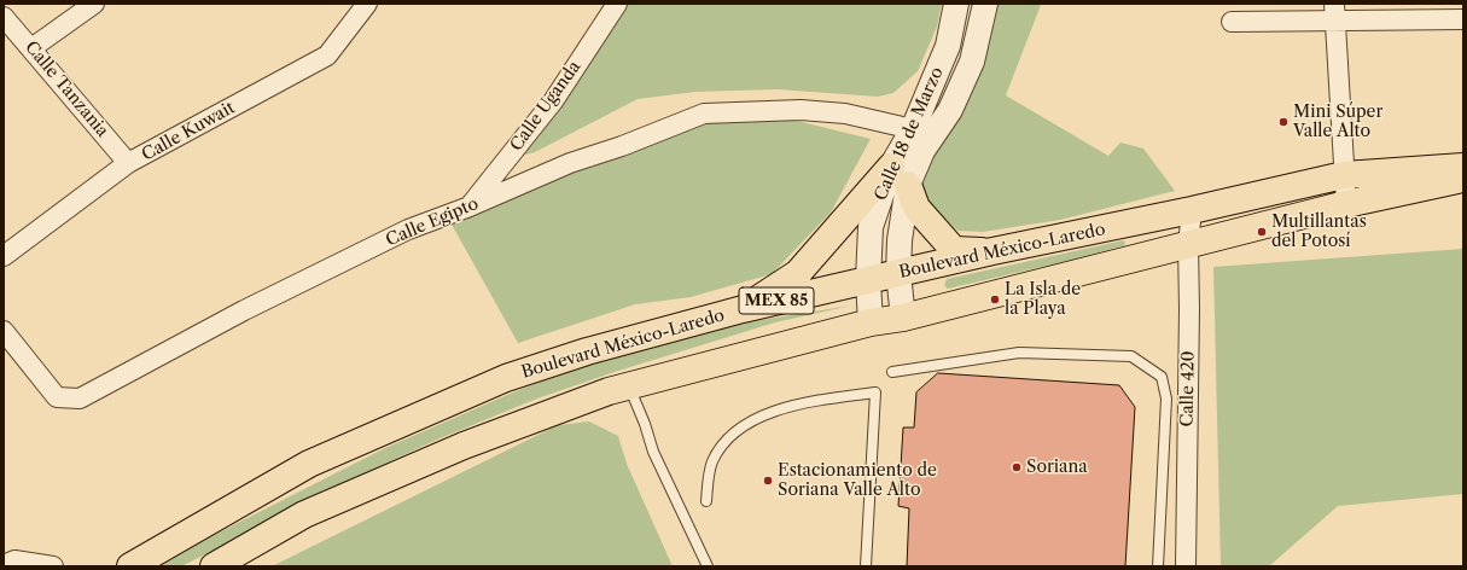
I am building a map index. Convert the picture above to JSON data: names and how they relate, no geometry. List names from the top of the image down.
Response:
{
  "streets": {
    "main road": ["Boulevard México-Laredo", "MEX 85"],
    "street": [
      "Calle Tanzania",
      "Calle Uganda",
      "Calle Kuwait",
      "Calle 18 de Marzo",
      "Calle Egipto",
      "Calle 420"
    ]
  },
  "crossings": [
    ["Calle Tanzania", "Calle Kuwait"],
    ["Calle Uganda", "Calle Egipto"],
    ["Calle 18 de Marzo", "Calle Egipto"],
    ["Calle 18 de Marzo", "Boulevard México-Laredo"],
    ["Calle 18 de Marzo", "MEX 85"],
    ["Boulevard México-Laredo", "Calle 420"],
    ["MEX 85", "Calle 420"]
  ],
  "places": [
    "Mini Súper Valle Alto",
    "Multillantas del Potosí",
    "La Isla de la Playa",
    "Soriana",
    "Estacionamiento de Soriana Valle Alto"
  ]
}
